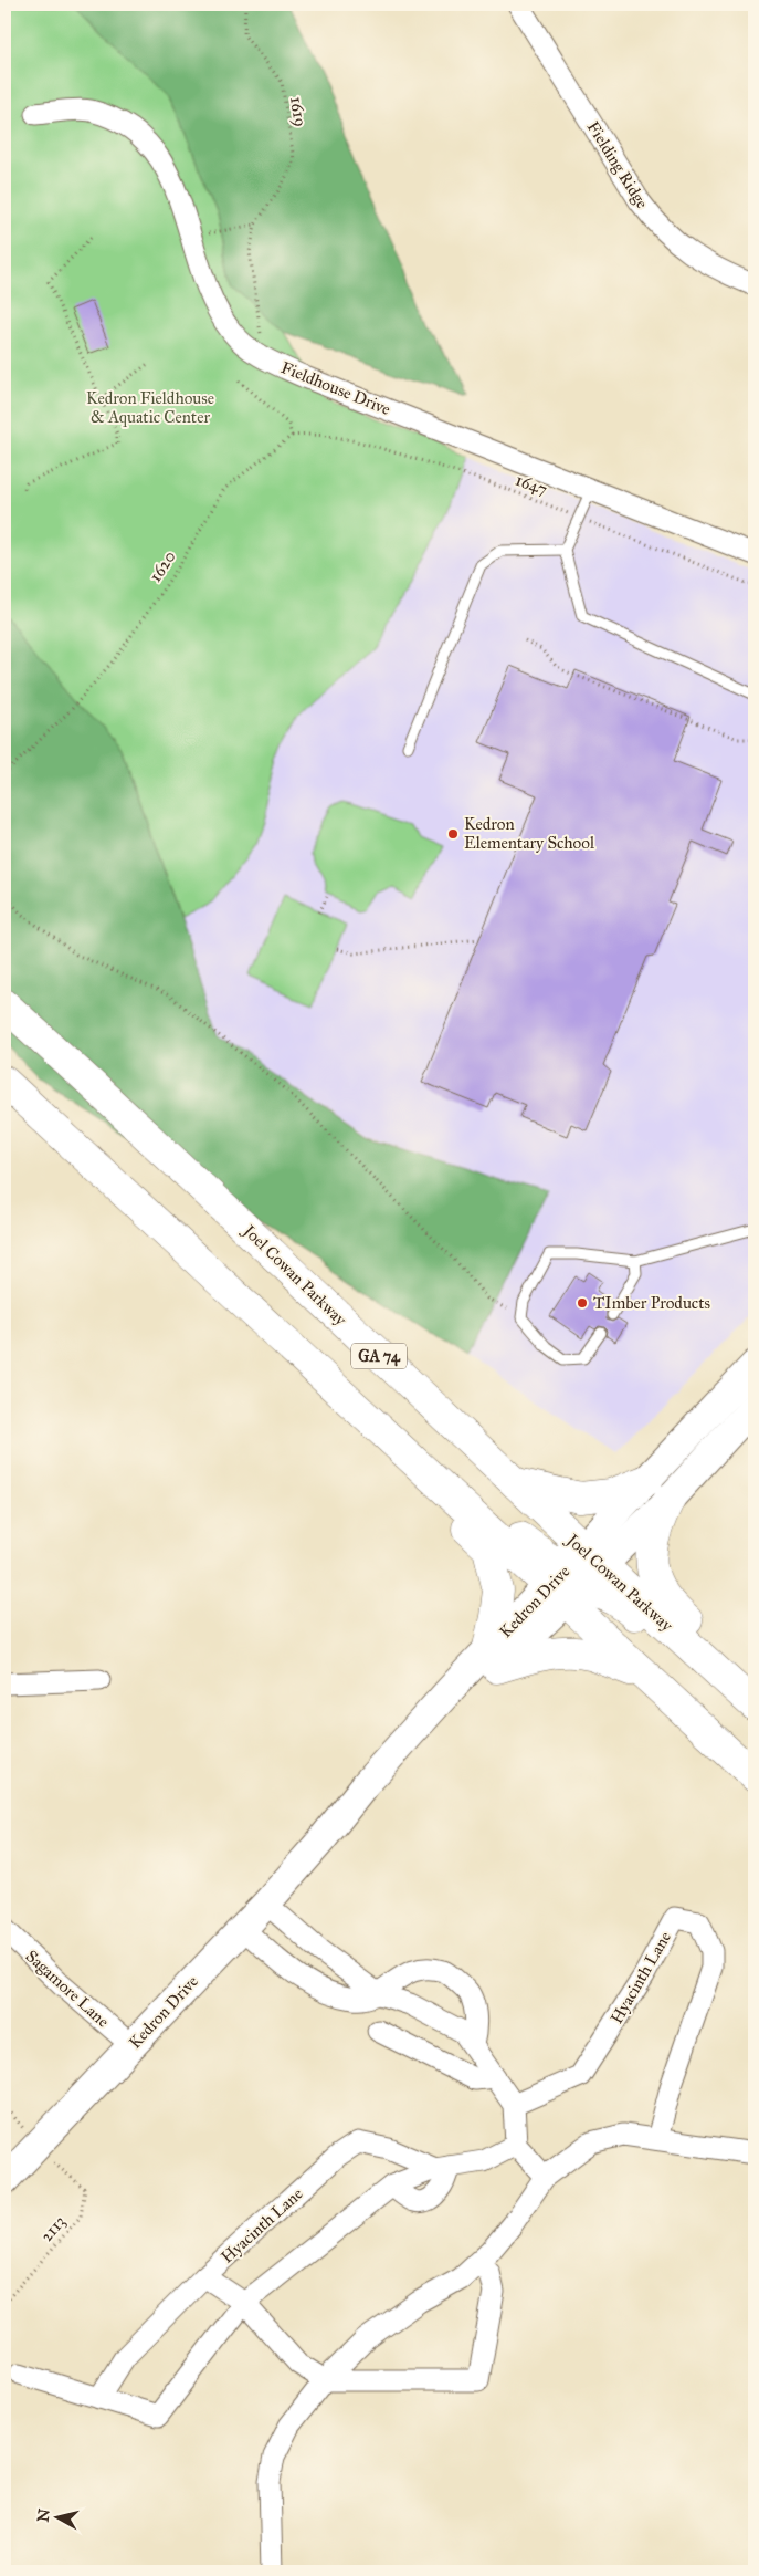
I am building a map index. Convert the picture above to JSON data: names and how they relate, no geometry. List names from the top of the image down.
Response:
{
  "streets": {
    "main road": ["Joel Cowan Parkway", "GA 74"],
    "street": [
      "Fielding Ridge",
      "Fieldhouse Drive",
      "Kedron Drive",
      "Hyacinth Lane",
      "Sagamore Lane"
    ],
    "path": [
      "1619",
      "1647",
      "1620",
      "2113"
    ]
  },
  "crossings": [
    ["1619", "Fieldhouse Drive"],
    ["1647", "1620"],
    ["Joel Cowan Parkway", "Kedron Drive"],
    ["Kedron Drive", "Sagamore Lane"],
    ["Kedron Drive", "2113"]
  ],
  "parks": ["Kedron Fieldhouse & Aquatic Center"],
  "places": ["Kedron Elementary School", "TImber Products"],
  "north": "left"
}
